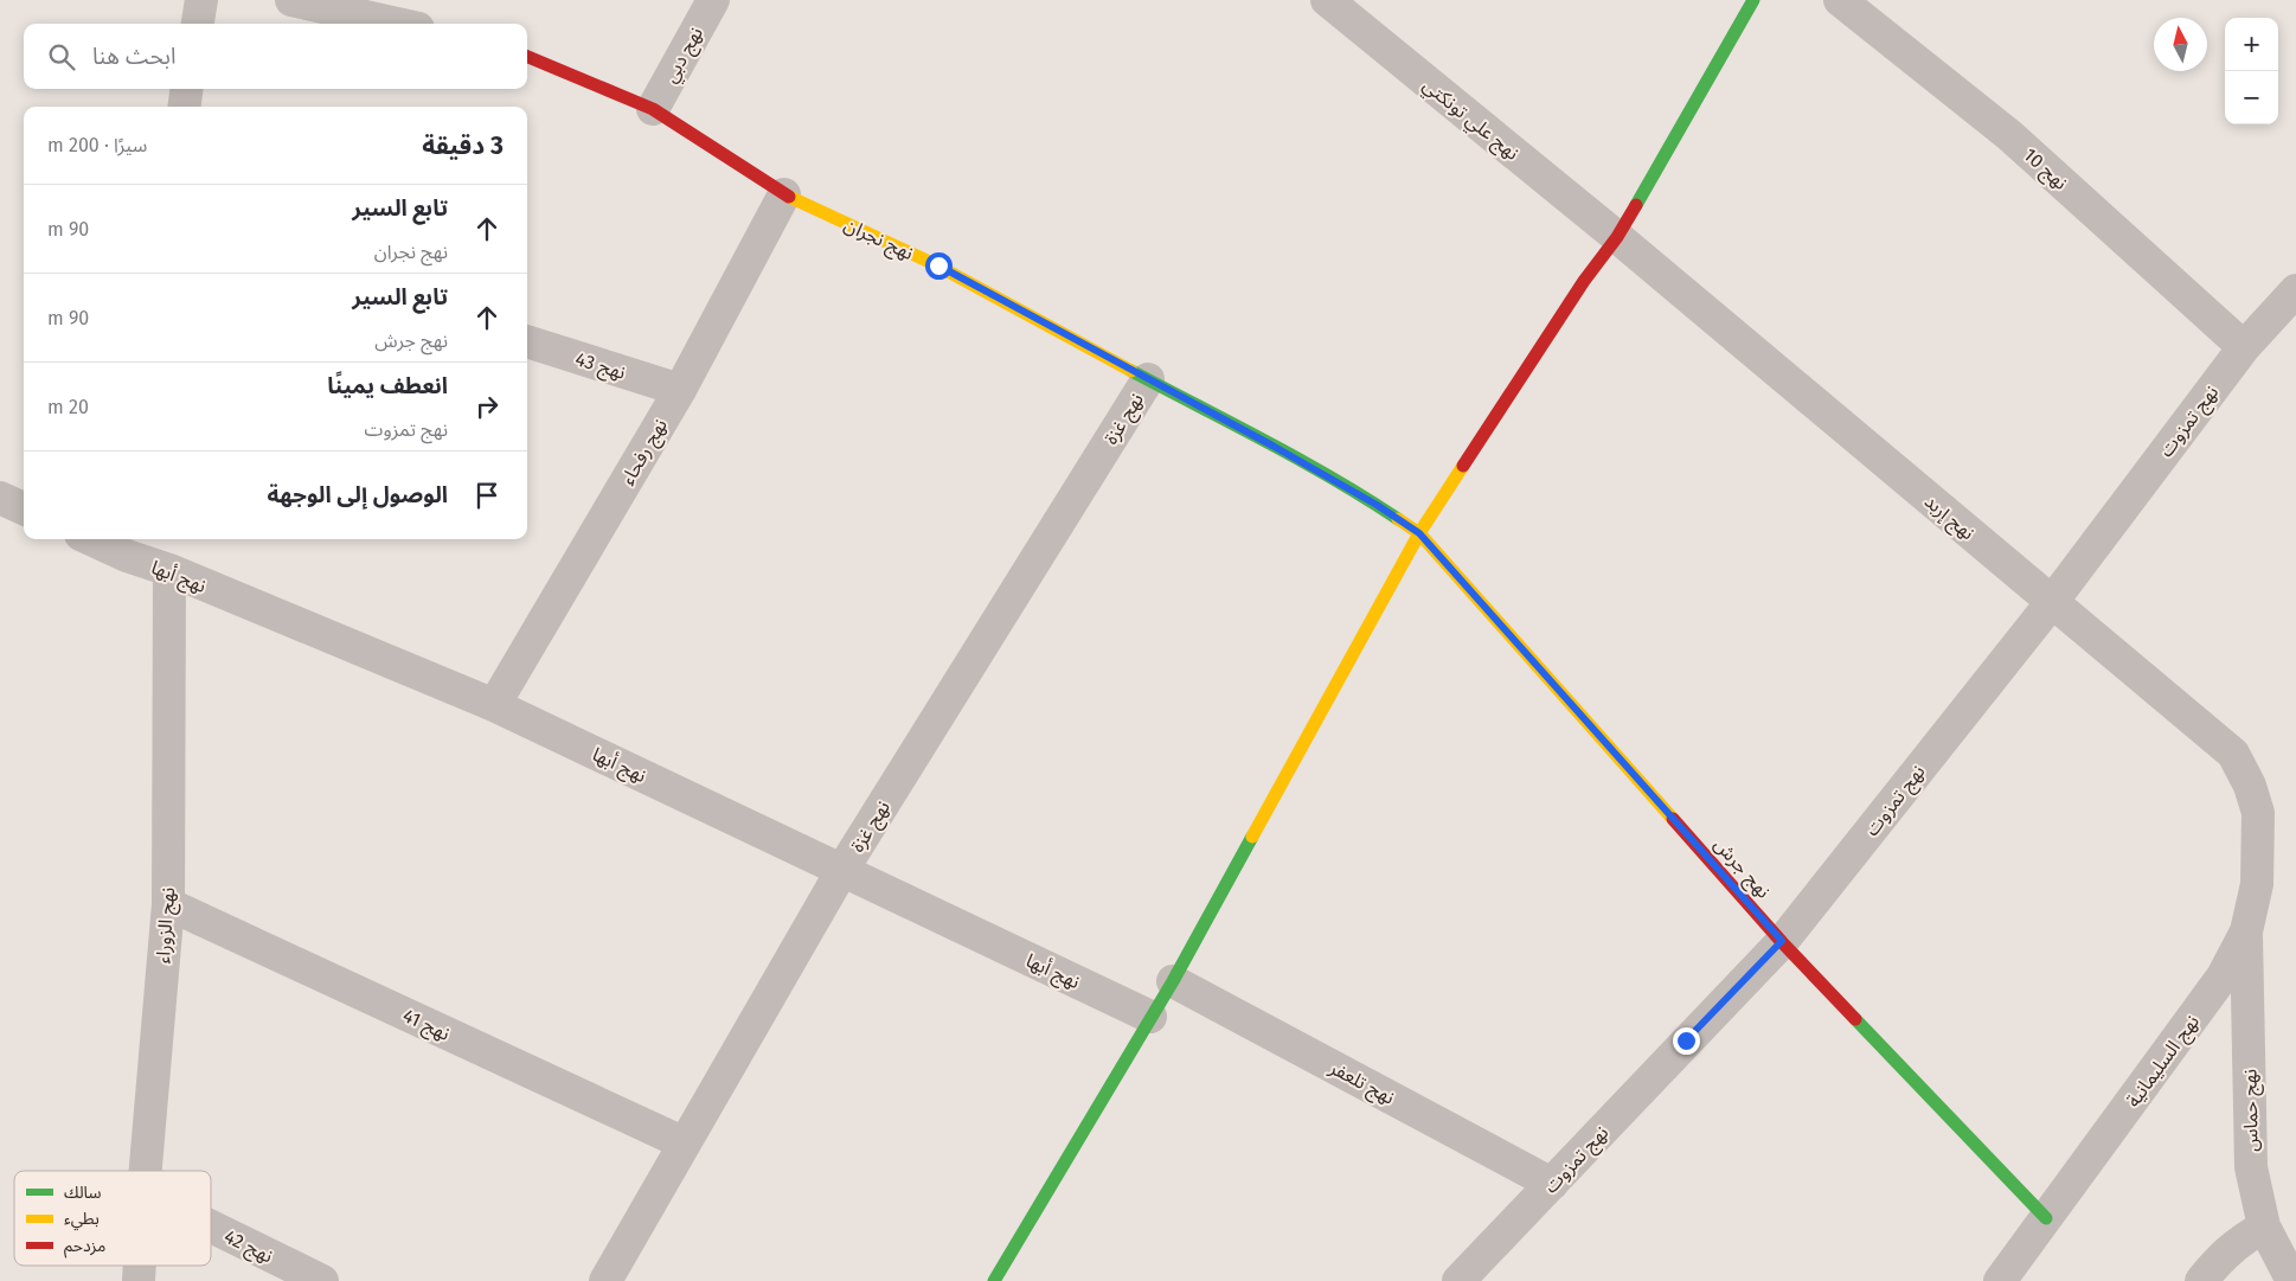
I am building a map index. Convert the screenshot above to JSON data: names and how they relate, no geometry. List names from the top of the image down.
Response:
{
  "streets": {
    "street": [
      "نهج دبي",
      "نهج علي تونكتي",
      "نهج 10",
      "نهج نجران",
      "نهج 43",
      "نهج غزة",
      "نهج تمزوت",
      "نهج رفحاء",
      "نهج إربد",
      "نهج أبها",
      "نهج جرش",
      "نهج الزوراء",
      "نهج 41",
      "نهج السليمانية",
      "نهج تلعفر",
      "نهج حماس",
      "نهج 42"
    ]
  },
  "crossings": [
    ["نهج دبي", "نهج نجران"],
    ["نهج علي تونكتي", "نهج إربد"],
    ["نهج 10", "نهج تمزوت"],
    ["نهج نجران", "نهج غزة"],
    ["نهج نجران", "نهج رفحاء"],
    ["نهج نجران", "نهج جرش"],
    ["نهج 43", "نهج رفحاء"],
    ["نهج غزة", "نهج أبها"],
    ["نهج غزة", "نهج 41"],
    ["نهج تمزوت", "نهج إربد"],
    ["نهج تمزوت", "نهج جرش"],
    ["نهج تمزوت", "نهج تلعفر"],
    ["نهج رفحاء", "نهج أبها"],
    ["نهج إربد", "نهج السليمانية"],
    ["نهج أبها", "نهج الزوراء"],
    ["نهج جرش", "نهج السليمانية"],
    ["نهج الزوراء", "نهج 41"],
    ["نهج السليمانية", "نهج حماس"]
  ],
  "legend": ["سالك", "بطيء", "مزدحم"],
  "north": "top",
  "page": {
    "map_buttons": ["+", "−"],
    "search": "ابحث هنا",
    "heading": ["3 دقيقة", "سيرًا · 200 m"],
    "list": [
      ["تابع السير", "نهج نجران", "90 m"],
      ["تابع السير", "نهج جرش", "90 m"],
      ["انعطف يمينًا", "نهج تمزوت", "20 m"],
      "الوصول إلى الوجهة"
    ]
  }
}
